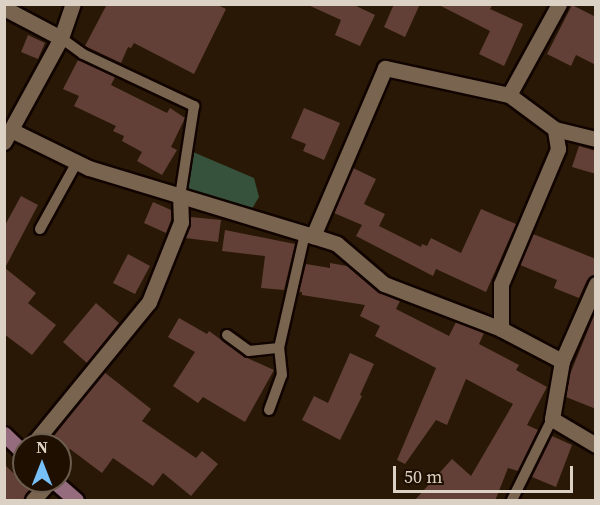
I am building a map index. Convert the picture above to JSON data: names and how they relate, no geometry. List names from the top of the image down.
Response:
{
  "scale_bar": "50 m",
  "north": "top"
}
